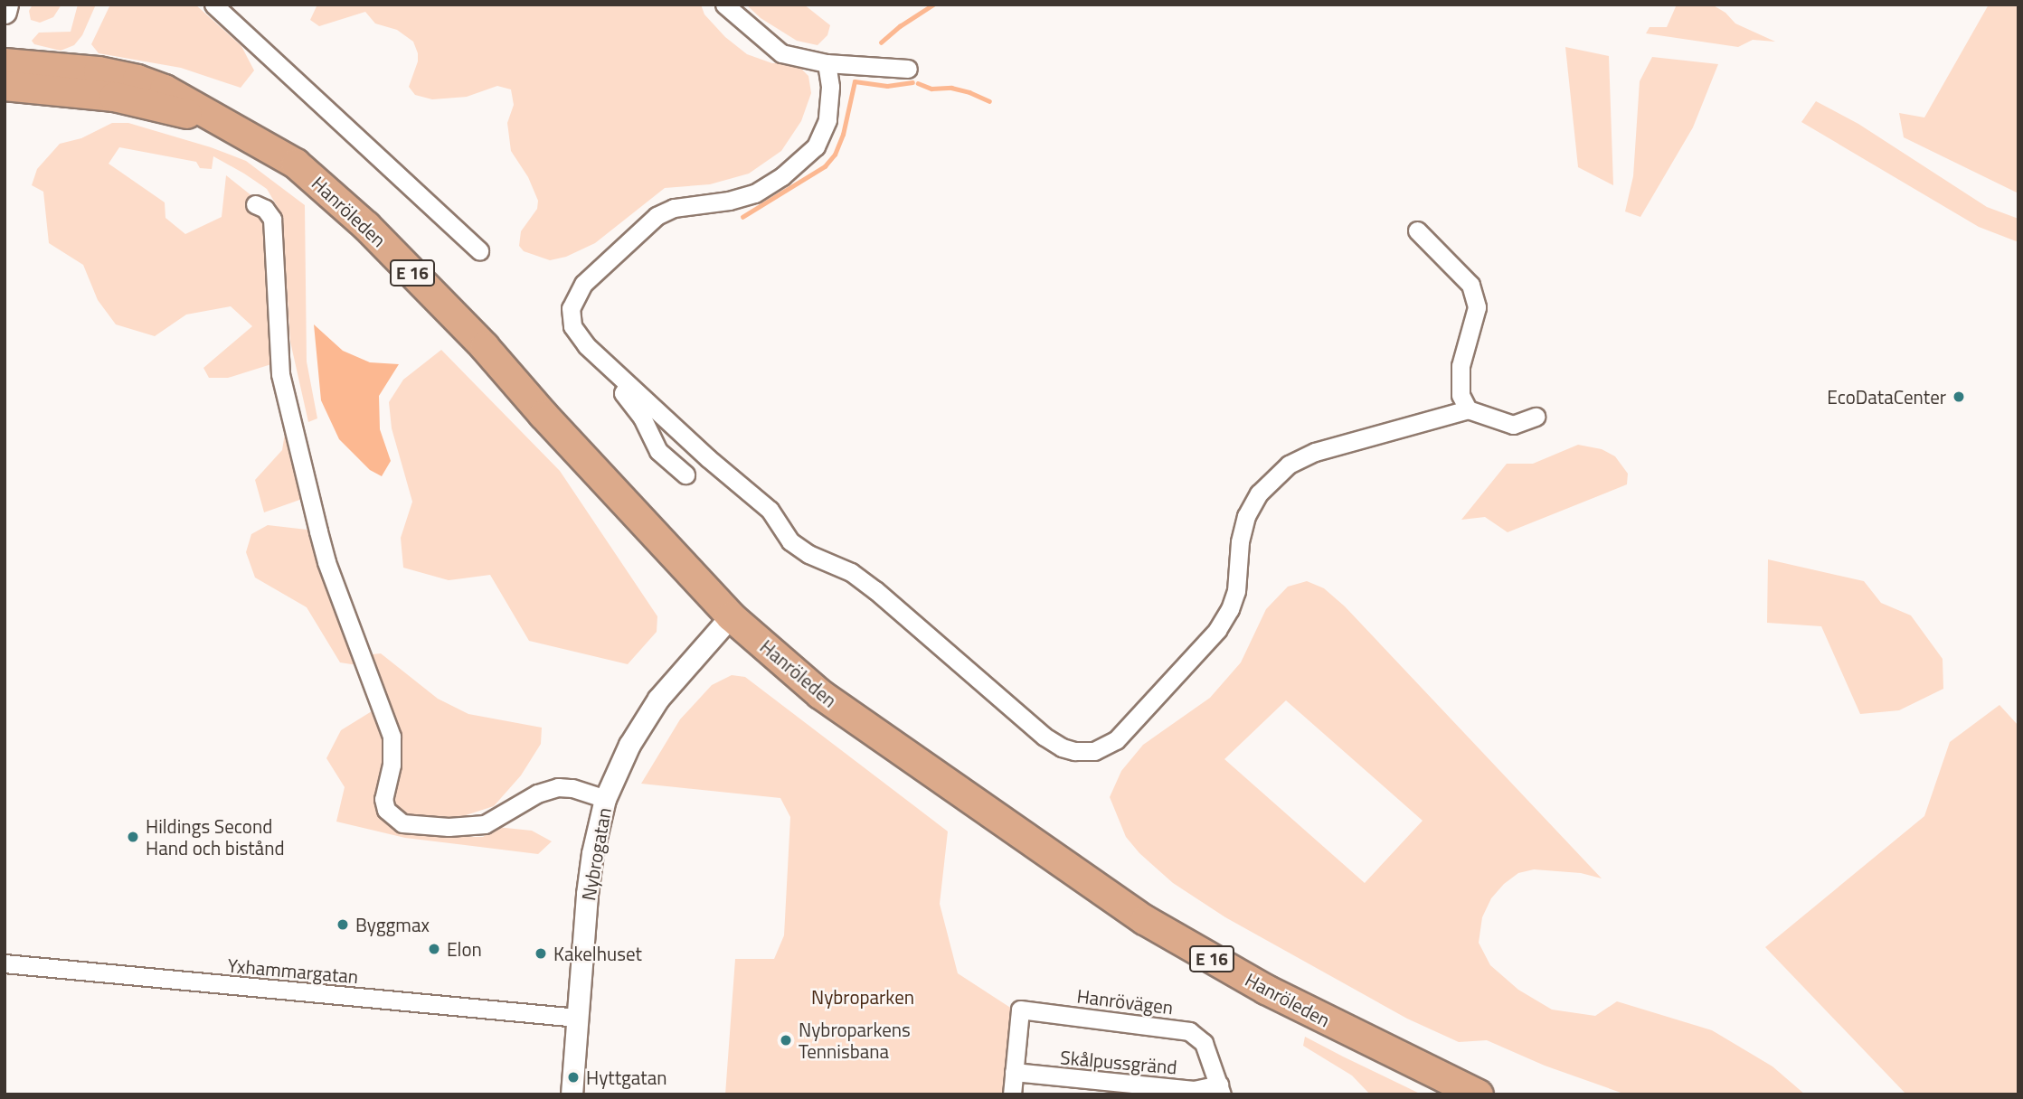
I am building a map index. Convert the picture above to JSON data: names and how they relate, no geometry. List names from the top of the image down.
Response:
{
  "streets": {
    "highway": ["Hanröleden", "E 16"],
    "street": [
      "Nybrogatan",
      "Yxhammargatan",
      "Hanrövägen",
      "Skålpussgränd"
    ]
  },
  "crossings": [
    ["Hanröleden", "Nybrogatan"],
    ["Nybrogatan", "Yxhammargatan"],
    ["Hanrövägen", "Skålpussgränd"]
  ],
  "parks": ["Nybroparken"],
  "places": [
    "EcoDataCenter",
    "Hildings Second Hand och bistånd",
    "Byggmax",
    "Elon",
    "Kakelhuset",
    "Nybroparkens Tennisbana",
    "Hyttgatan"
  ]
}
